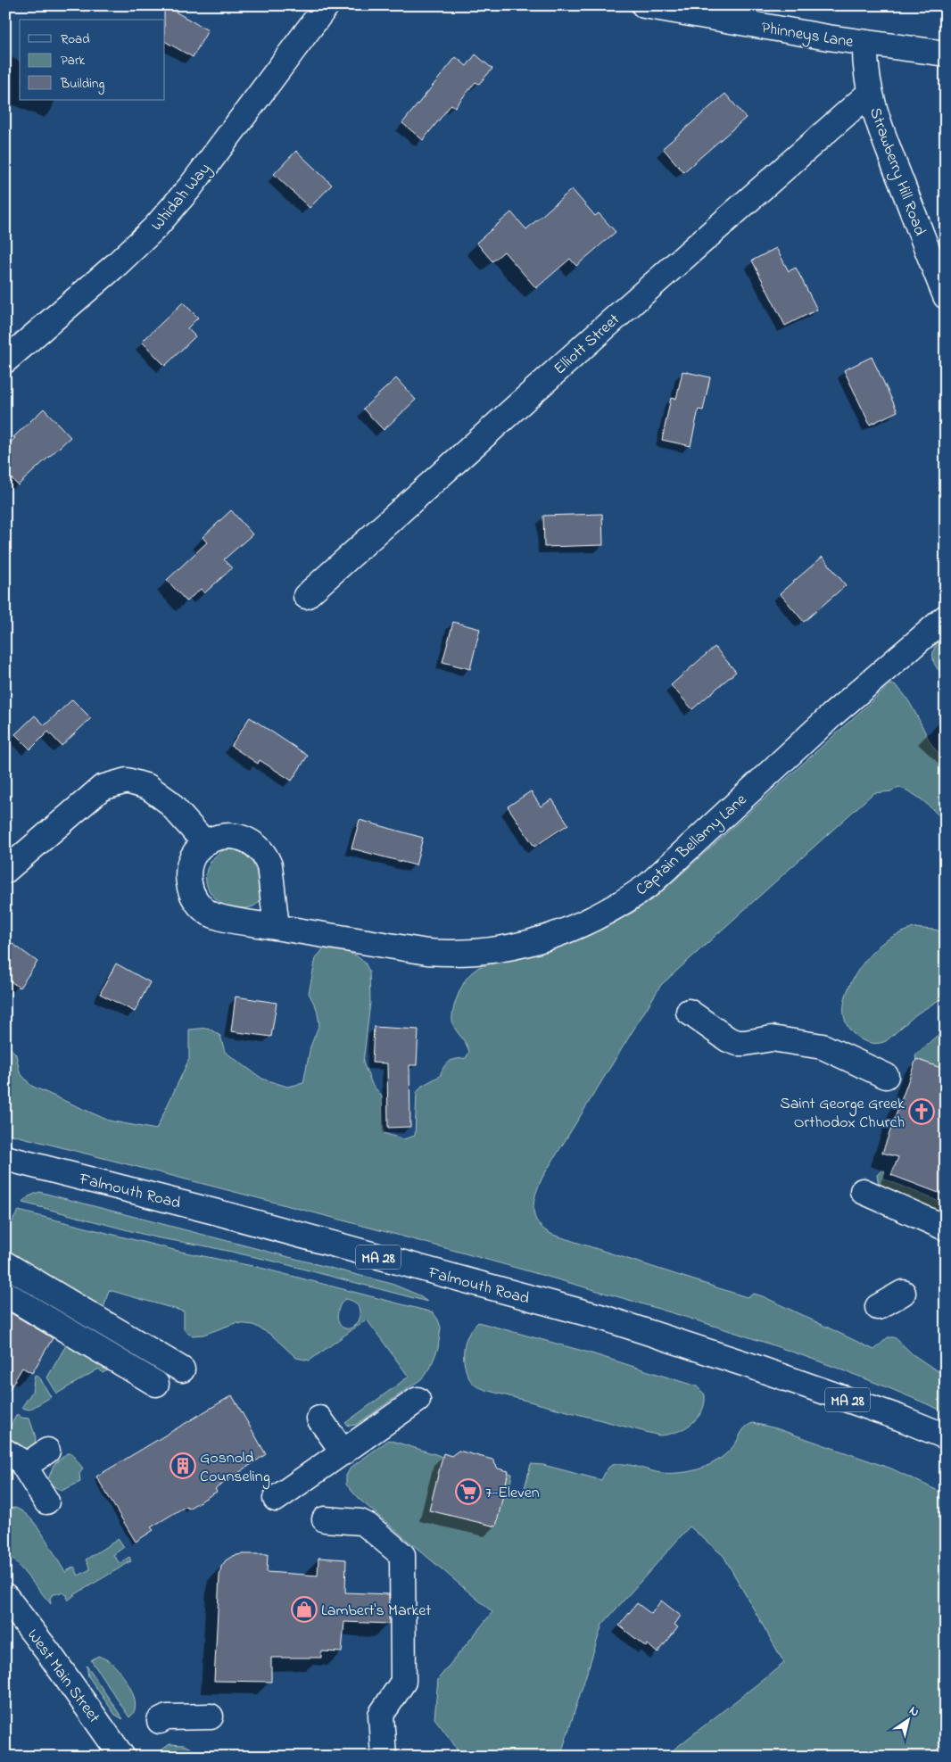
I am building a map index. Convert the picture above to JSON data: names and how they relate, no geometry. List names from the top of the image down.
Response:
{
  "streets": {
    "street": [
      "Phinneys Lane",
      "Strawberry Hill Road",
      "Whidah Way",
      "Elliott Street",
      "Captain Bellamy Lane",
      "Falmouth Road",
      "MA 28",
      "West Main Street"
    ]
  },
  "crossings": [
    ["Phinneys Lane", "Strawberry Hill Road"],
    ["Strawberry Hill Road", "Elliott Street"]
  ],
  "places": {
    "church": ["Saint George Greek Orthodox Church"],
    "building": ["Gosnold Counseling"],
    "supermarket": ["7-Eleven"],
    "shop": ["Lambert's Market"]
  },
  "legend": ["Road", "Park", "Building"],
  "north": "top right"
}
